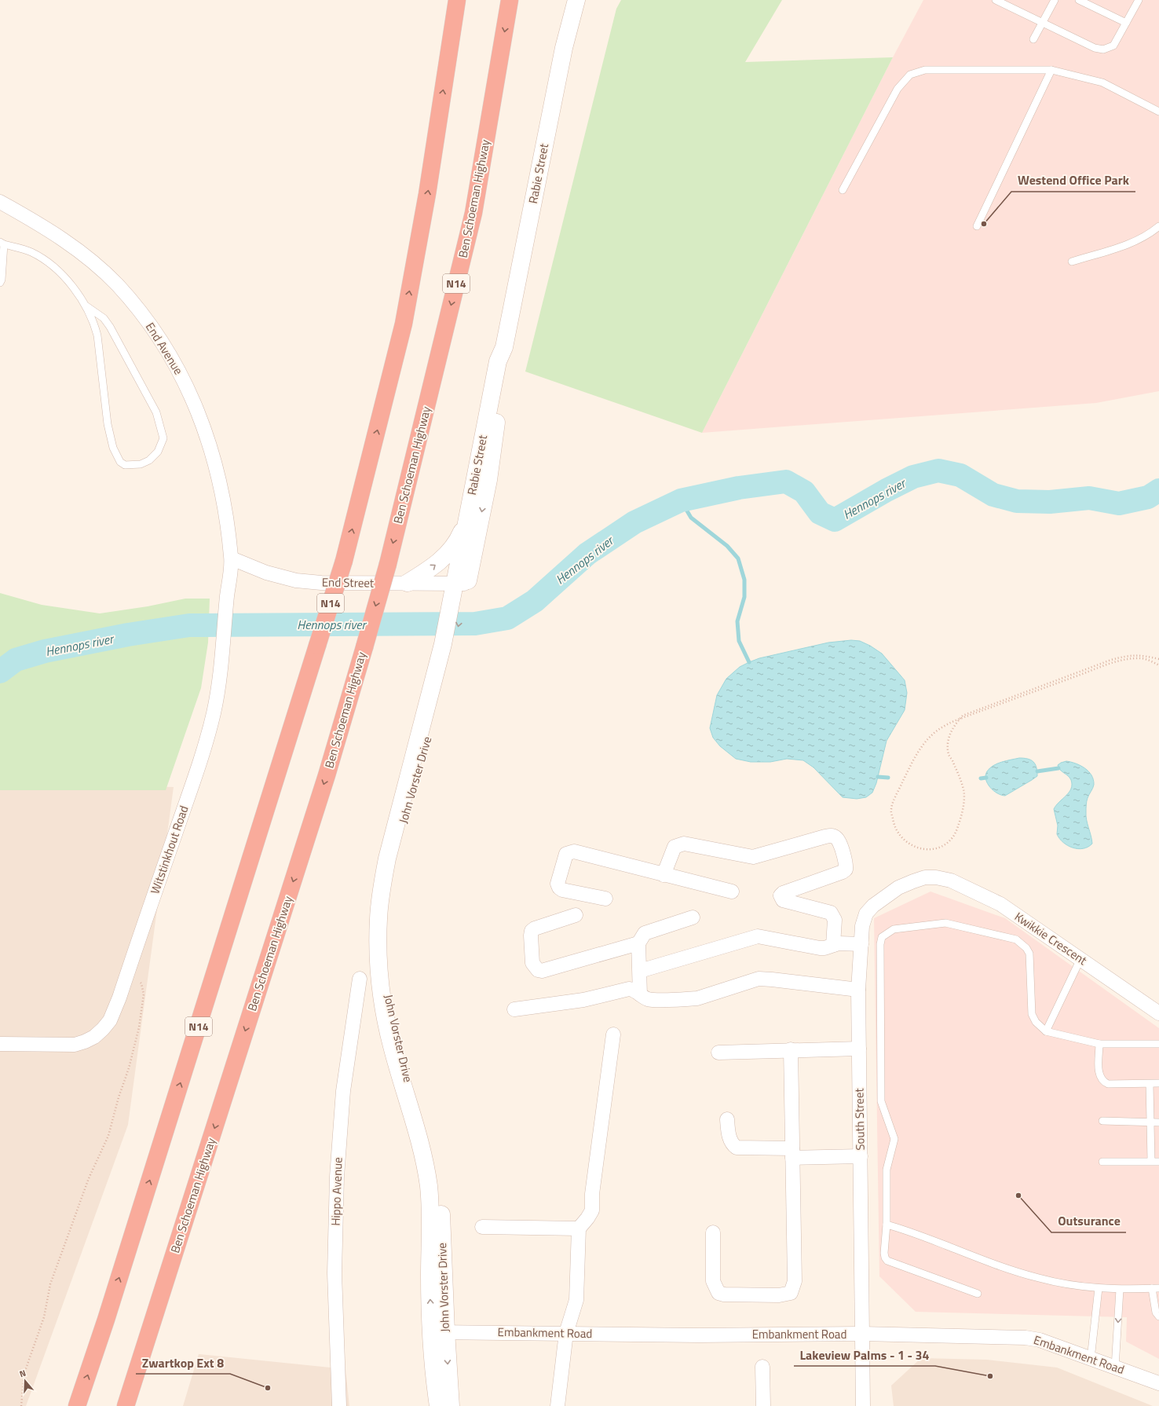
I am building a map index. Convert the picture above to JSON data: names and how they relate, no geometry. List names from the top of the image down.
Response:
{
  "streets": {
    "highway": ["Ben Schoeman Highway", "N14"],
    "main road": ["Rabie Street", "John Vorster Drive"],
    "street": [
      "End Avenue",
      "End Street",
      "Witstinkhout Road",
      "Kwikkie Crescent",
      "South Street",
      "Hippo Avenue",
      "Embankment Road"
    ]
  },
  "crossings": [
    ["Rabie Street", "End Street"],
    ["Rabie Street", "John Vorster Drive"],
    ["End Avenue", "End Street"],
    ["End Avenue", "Witstinkhout Road"],
    ["End Street", "John Vorster Drive"],
    ["End Street", "Witstinkhout Road"],
    ["John Vorster Drive", "Embankment Road"],
    ["Kwikkie Crescent", "South Street"],
    ["South Street", "Embankment Road"]
  ],
  "water": ["Hennops river"],
  "places": [
    "Westend Office Park",
    "Outsurance",
    "Lakeview Palms - 1 - 34",
    "Zwartkop Ext 8"
  ],
  "north": "top"
}
